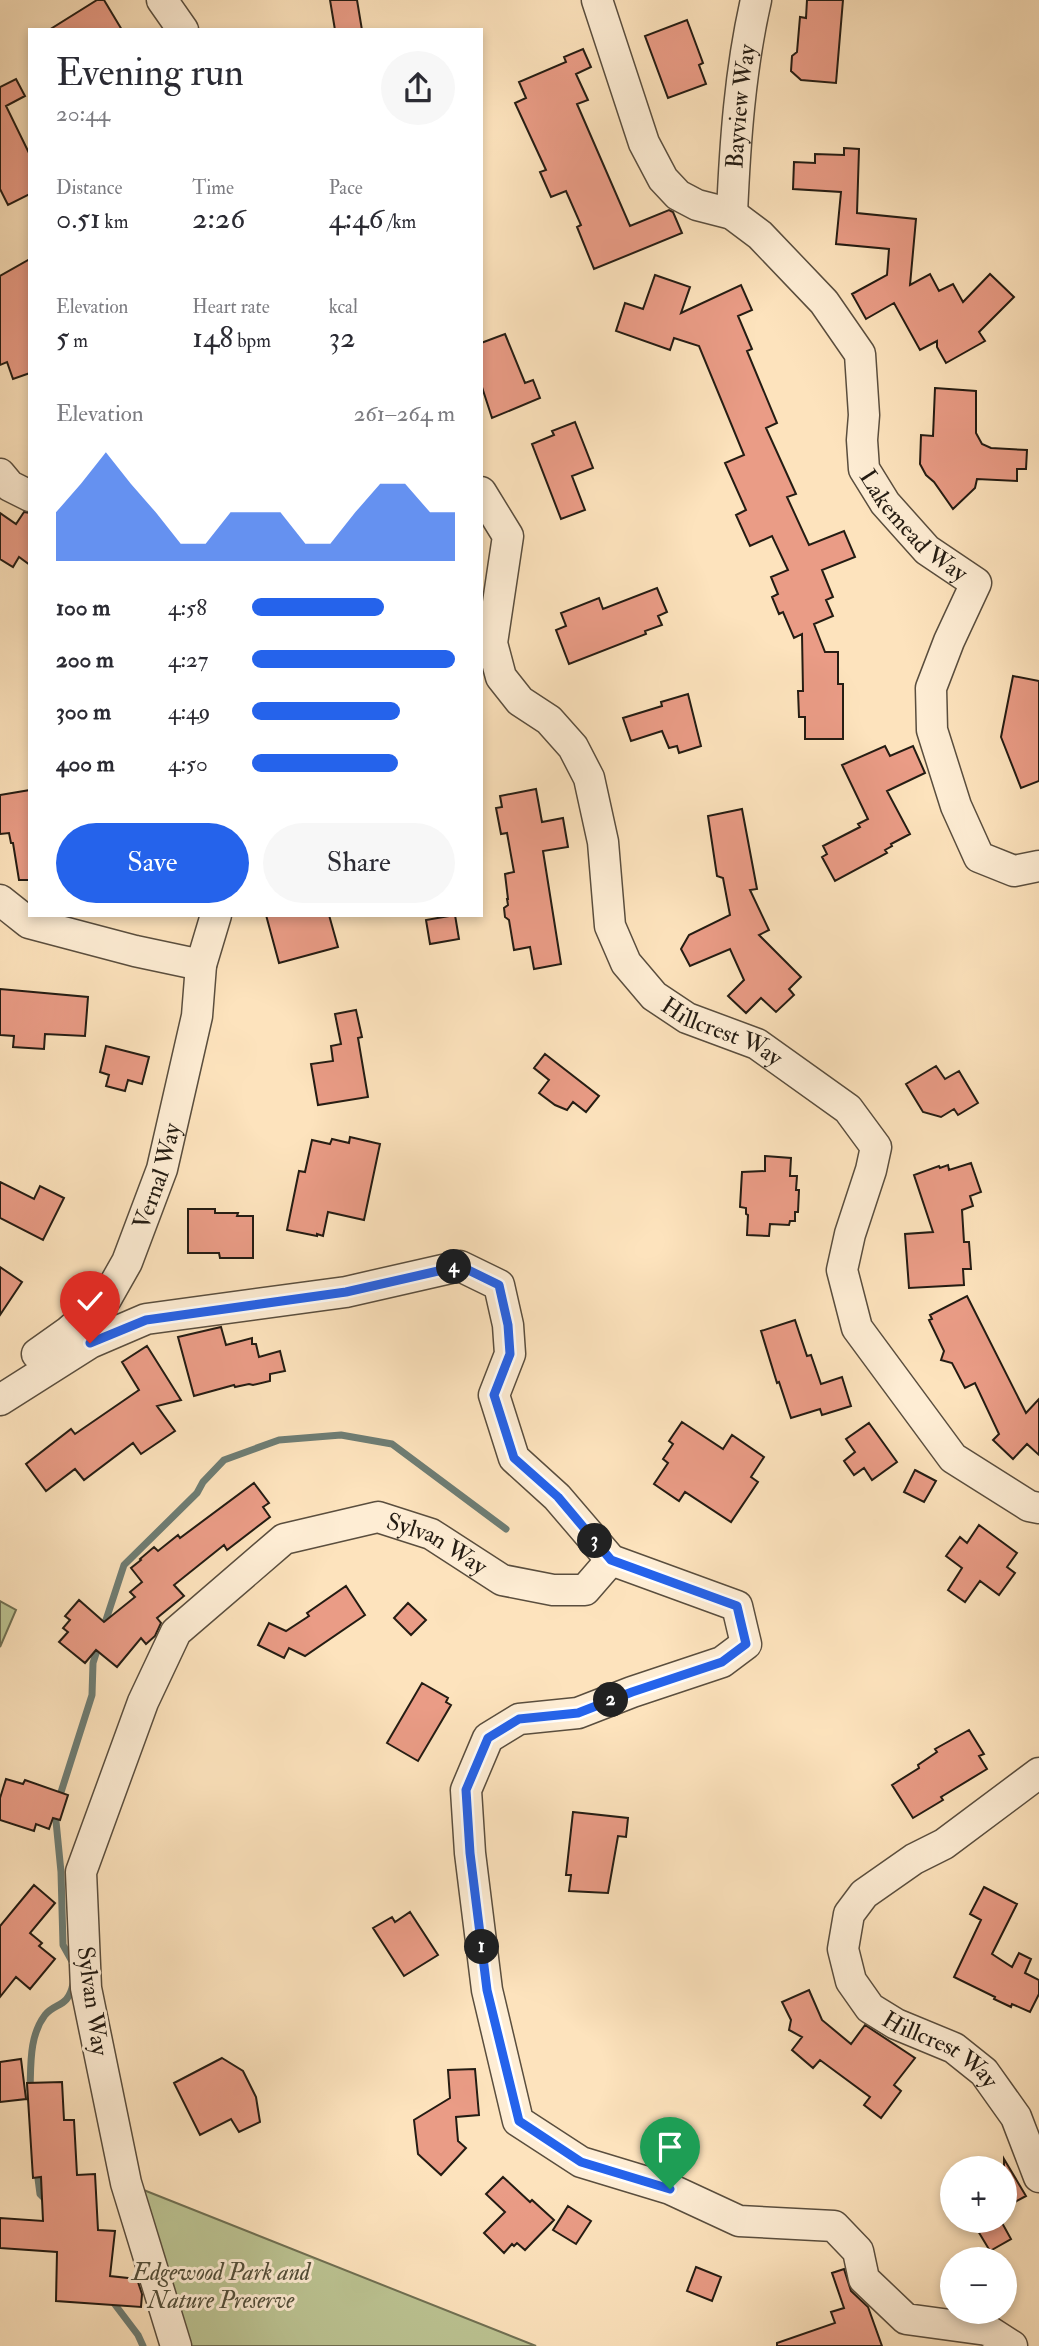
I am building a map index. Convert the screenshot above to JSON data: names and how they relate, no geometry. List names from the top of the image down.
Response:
{
  "streets": {
    "street": [
      "Bayview Way",
      "Lakemead Way",
      "Hillcrest Way",
      "Vernal Way",
      "Sylvan Way"
    ]
  },
  "crossings": [
    ["Bayview Way", "Lakemead Way"]
  ],
  "parks": ["Edgewood Park and Nature Preserve"],
  "page": {
    "heading": ["Evening run", "20:44"],
    "stats": [
      ["Distance", "0.51 km"],
      ["Time", "2:26"],
      ["Pace", "4:46 /km"],
      ["Elevation", "5 m"],
      ["Heart rate", "148 bpm"],
      ["kcal", "32"]
    ],
    "chart": ["Elevation", "261–264 m"],
    "list": [
      {
        "name": "100 m",
        "note": "4:58"
      },
      {
        "name": "200 m",
        "note": "4:27"
      },
      {
        "name": "300 m",
        "note": "4:49"
      },
      {
        "name": "400 m",
        "note": "4:50"
      }
    ],
    "buttons": ["Save", "Share"],
    "pins": [
      "4",
      "3",
      "2",
      "1"
    ],
    "map_buttons": ["+", "−"]
  }
}
